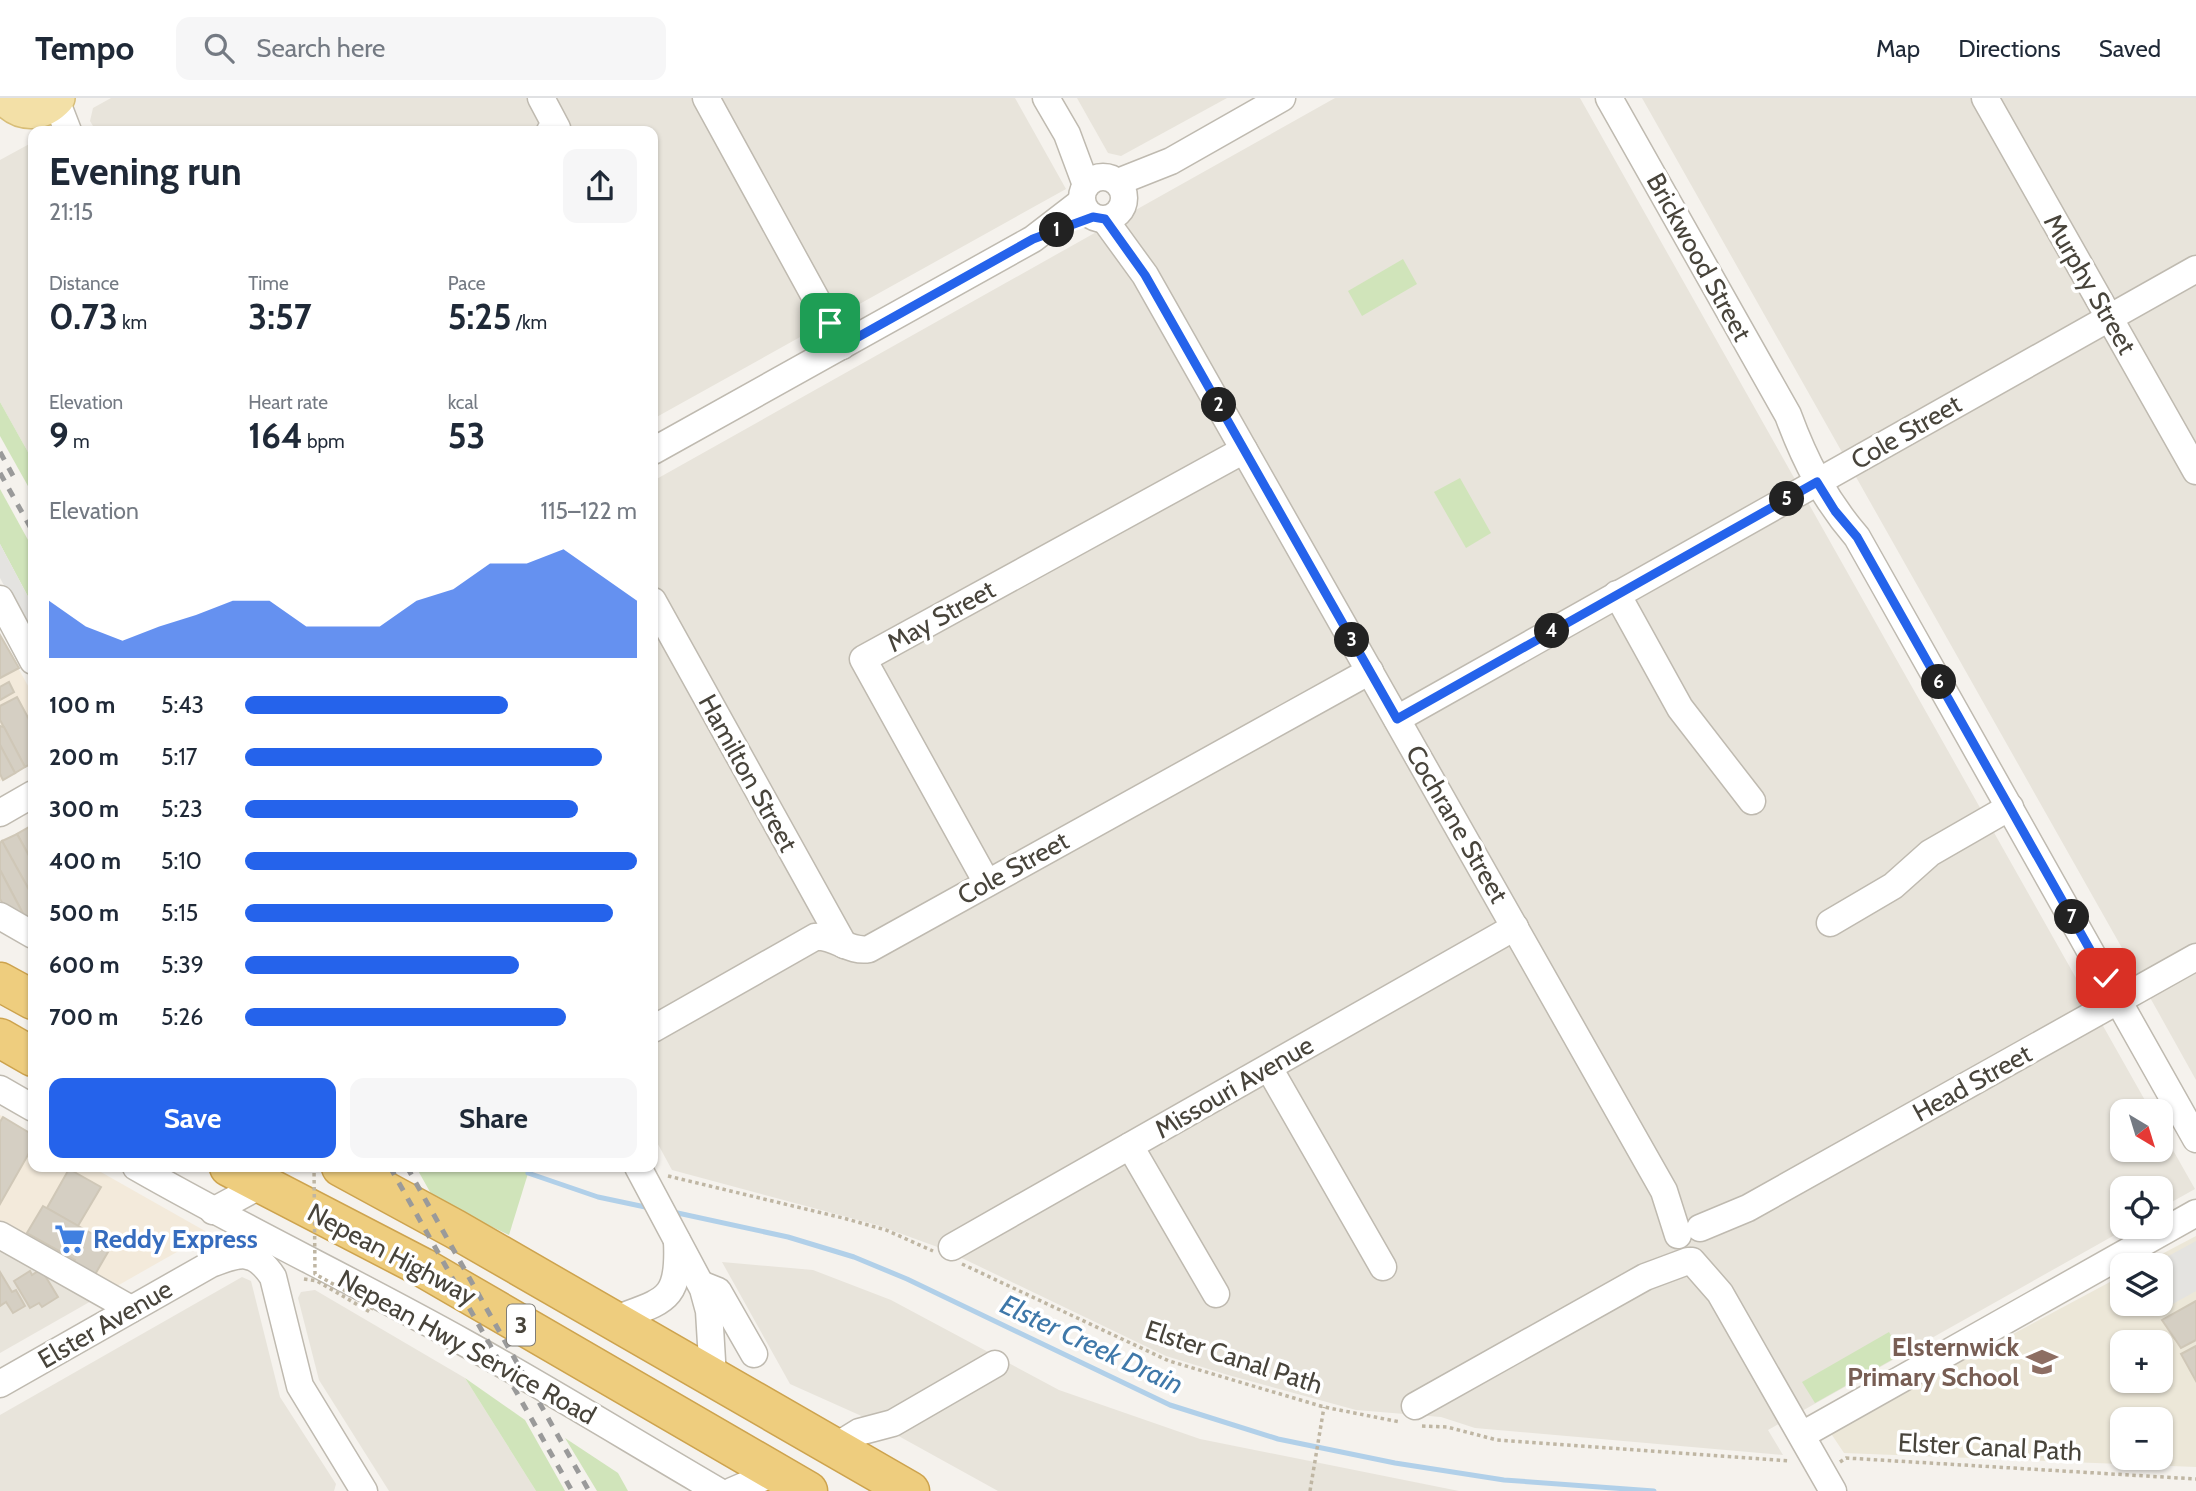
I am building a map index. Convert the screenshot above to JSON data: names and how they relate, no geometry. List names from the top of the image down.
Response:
{
  "streets": {
    "highway": ["Nepean Highway", "3"],
    "street": [
      "Brickwood Street",
      "Murphy Street",
      "Cole Street",
      "May Street",
      "Hamilton Street",
      "Cochrane Street",
      "Head Street",
      "Missouri Avenue",
      "Elster Avenue",
      "Nepean Hwy Service Road"
    ],
    "path": ["Elster Canal Path"]
  },
  "crossings": [
    ["Brickwood Street", "Cole Street"],
    ["Brickwood Street", "Head Street"],
    ["Murphy Street", "Cole Street"],
    ["Cole Street", "May Street"],
    ["Cole Street", "Hamilton Street"],
    ["Cole Street", "Cochrane Street"],
    ["May Street", "Cochrane Street"],
    ["Cochrane Street", "Head Street"],
    ["Cochrane Street", "Missouri Avenue"],
    ["Cochrane Street", "Elster Canal Path"],
    ["Head Street", "Elster Canal Path"],
    ["Missouri Avenue", "Elster Canal Path"]
  ],
  "water": ["Elster Creek Drain"],
  "places": {
    "supermarket": ["Reddy Express"],
    "school or university": ["Elsternwick Primary School"]
  },
  "north": "bottom right",
  "page": {
    "header": "Tempo",
    "search": "Search here",
    "nav": ["Map", "Directions", "Saved"],
    "heading": ["Evening run", "21:15"],
    "pins": [
      "1",
      "2",
      "5",
      "4",
      "3",
      "6",
      "7"
    ],
    "stats": [
      ["Distance", "0.73 km"],
      ["Time", "3:57"],
      ["Pace", "5:25 /km"],
      ["Elevation", "9 m"],
      ["Heart rate", "164 bpm"],
      ["kcal", "53"]
    ],
    "chart": ["Elevation", "115–122 m"],
    "list": [
      {
        "name": "100 m",
        "note": "5:43"
      },
      {
        "name": "200 m",
        "note": "5:17"
      },
      {
        "name": "300 m",
        "note": "5:23"
      },
      {
        "name": "400 m",
        "note": "5:10"
      },
      {
        "name": "500 m",
        "note": "5:15"
      },
      {
        "name": "600 m",
        "note": "5:39"
      },
      {
        "name": "700 m",
        "note": "5:26"
      }
    ],
    "buttons": ["Save", "Share"],
    "map_buttons": ["+", "−"]
  }
}
